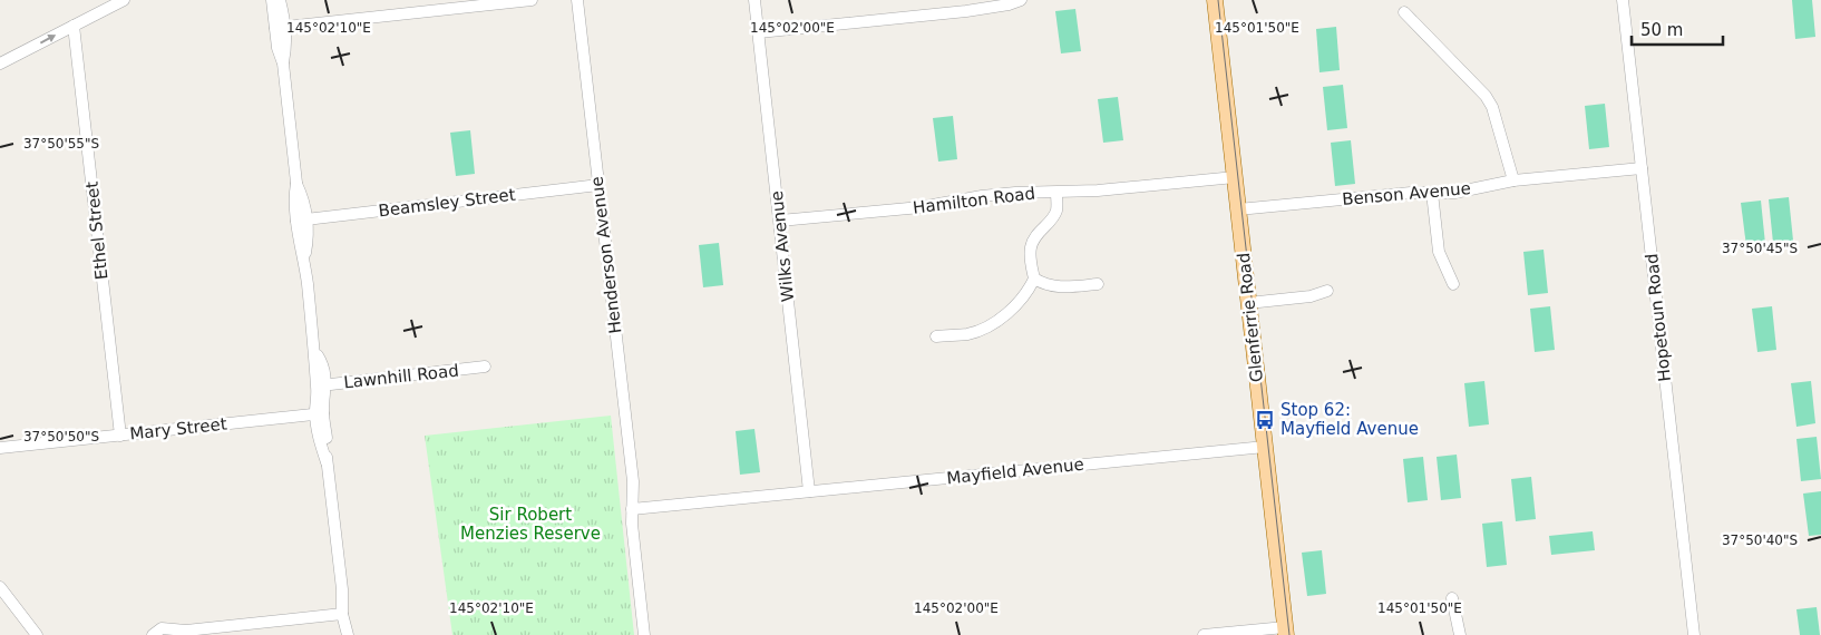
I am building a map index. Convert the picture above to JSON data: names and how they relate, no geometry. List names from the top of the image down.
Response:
{
  "streets": {
    "main road": ["Glenferrie Road"],
    "street": [
      "Benson Avenue",
      "Hamilton Road",
      "Beamsley Street",
      "Ethel Street",
      "Wilks Avenue",
      "Henderson Avenue",
      "Hopetoun Road",
      "Lawnhill Road",
      "Mary Street",
      "Mayfield Avenue"
    ]
  },
  "crossings": [
    ["Benson Avenue", "Glenferrie Road"],
    ["Benson Avenue", "Hopetoun Road"],
    ["Hamilton Road", "Wilks Avenue"],
    ["Hamilton Road", "Glenferrie Road"],
    ["Beamsley Street", "Henderson Avenue"],
    ["Ethel Street", "Mary Street"],
    ["Wilks Avenue", "Mayfield Avenue"],
    ["Henderson Avenue", "Mayfield Avenue"],
    ["Glenferrie Road", "Mayfield Avenue"]
  ],
  "parks": ["Sir Robert Menzies Reserve"],
  "places": {
    "bus stop": ["Stop 62: Mayfield Avenue"]
  },
  "scale_bar": "50 m",
  "coordinates": [
    "145°02'10\"E",
    "145°02'00\"E",
    "145°01'50\"E",
    "37°50'55\"S",
    "37°50'45\"S",
    "37°50'50\"S",
    "37°50'40\"S"
  ]
}
